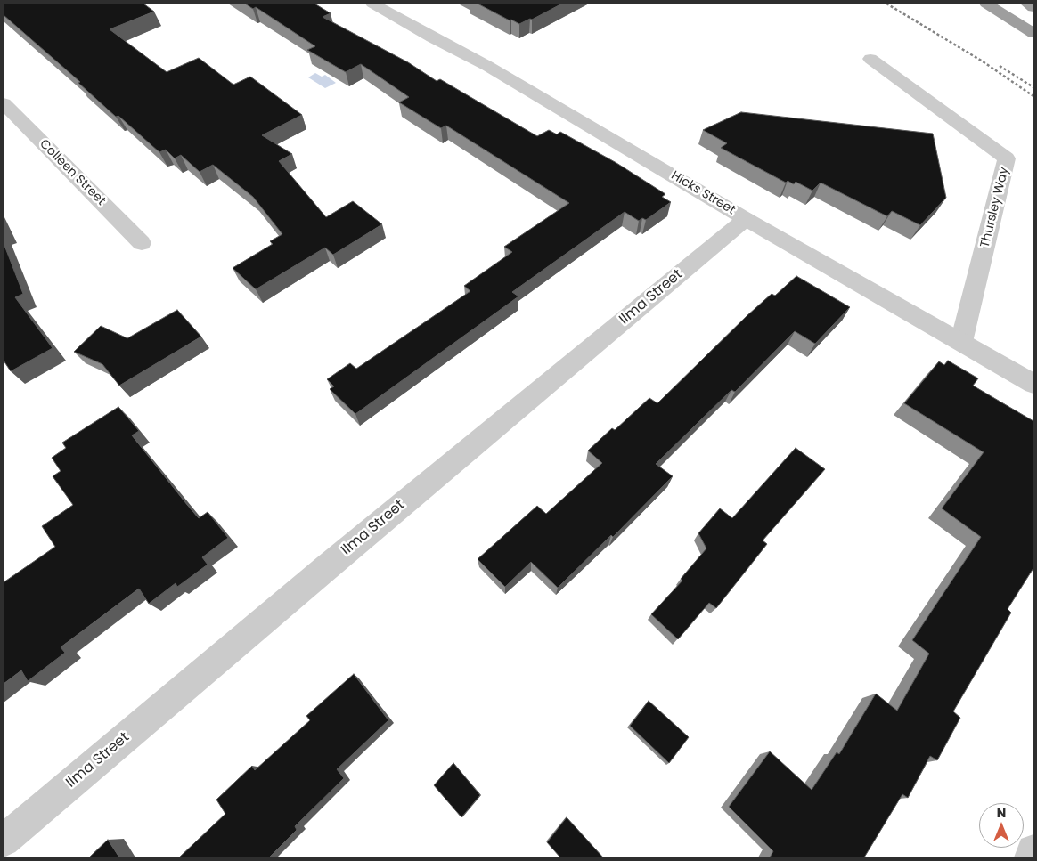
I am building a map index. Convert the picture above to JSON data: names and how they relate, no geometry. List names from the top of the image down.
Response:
{
  "streets": {
    "street": [
      "Colleen Street",
      "Hicks Street",
      "Thursley Way",
      "Ilma Street"
    ]
  },
  "crossings": [
    ["Hicks Street", "Thursley Way"],
    ["Hicks Street", "Ilma Street"]
  ],
  "north": "top"
}
